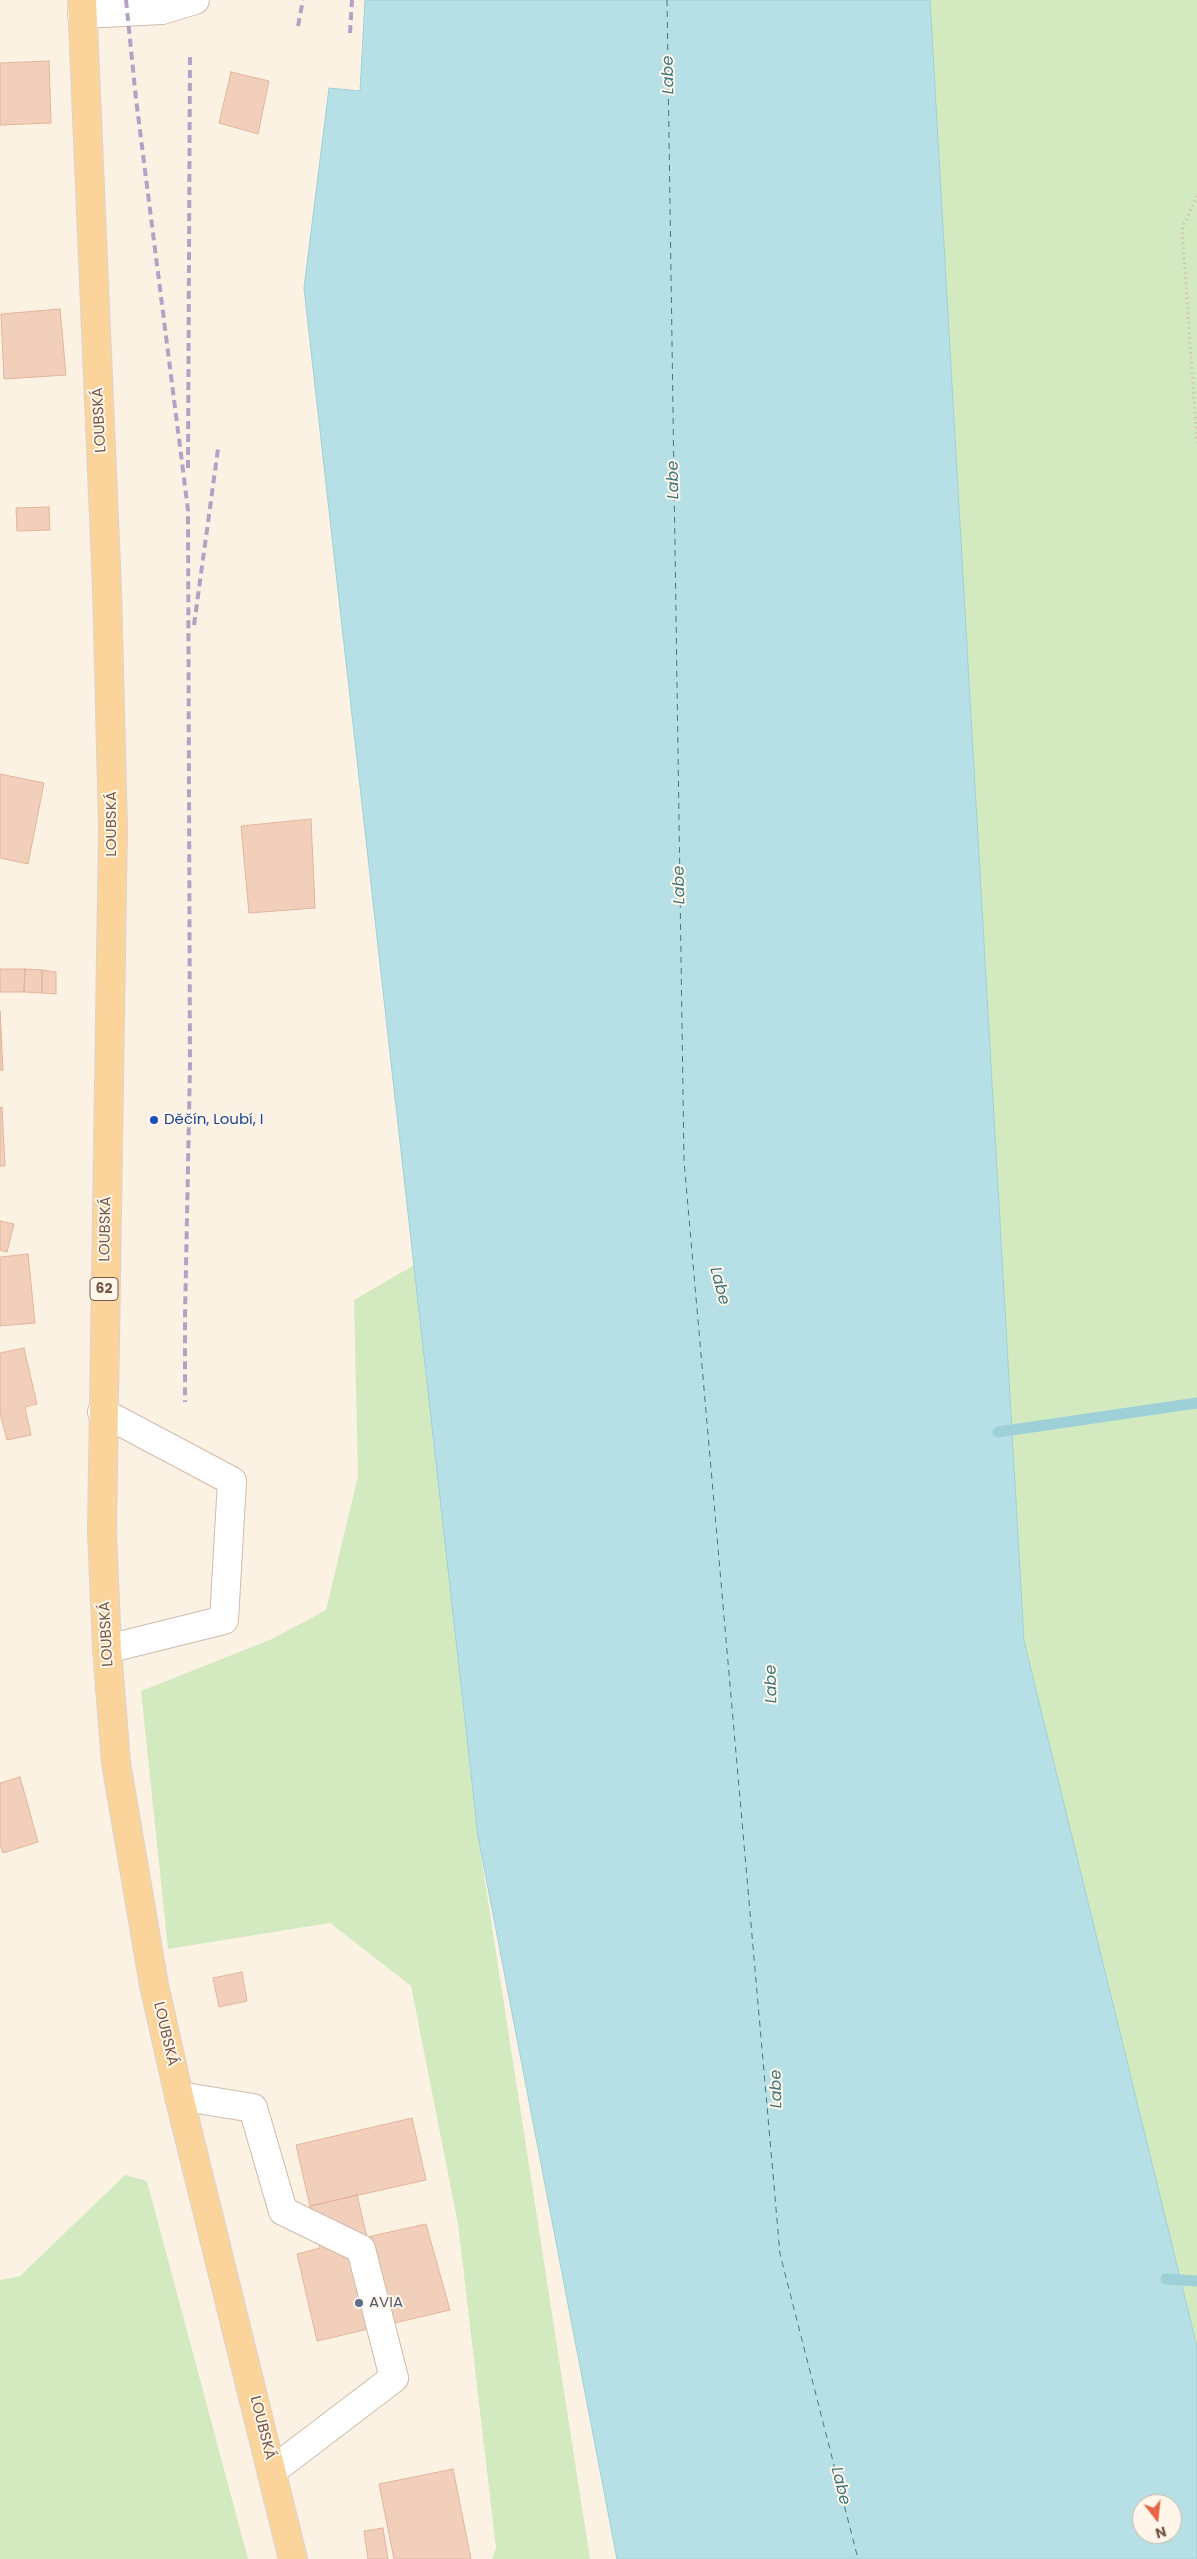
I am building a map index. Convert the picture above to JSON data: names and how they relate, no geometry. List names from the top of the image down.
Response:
{
  "streets": {
    "main road": ["LOUBSKÁ", "62"]
  },
  "water": ["Labe"],
  "places": ["Děčín, Loubí, I", "AVIA"],
  "north": "bottom"
}
